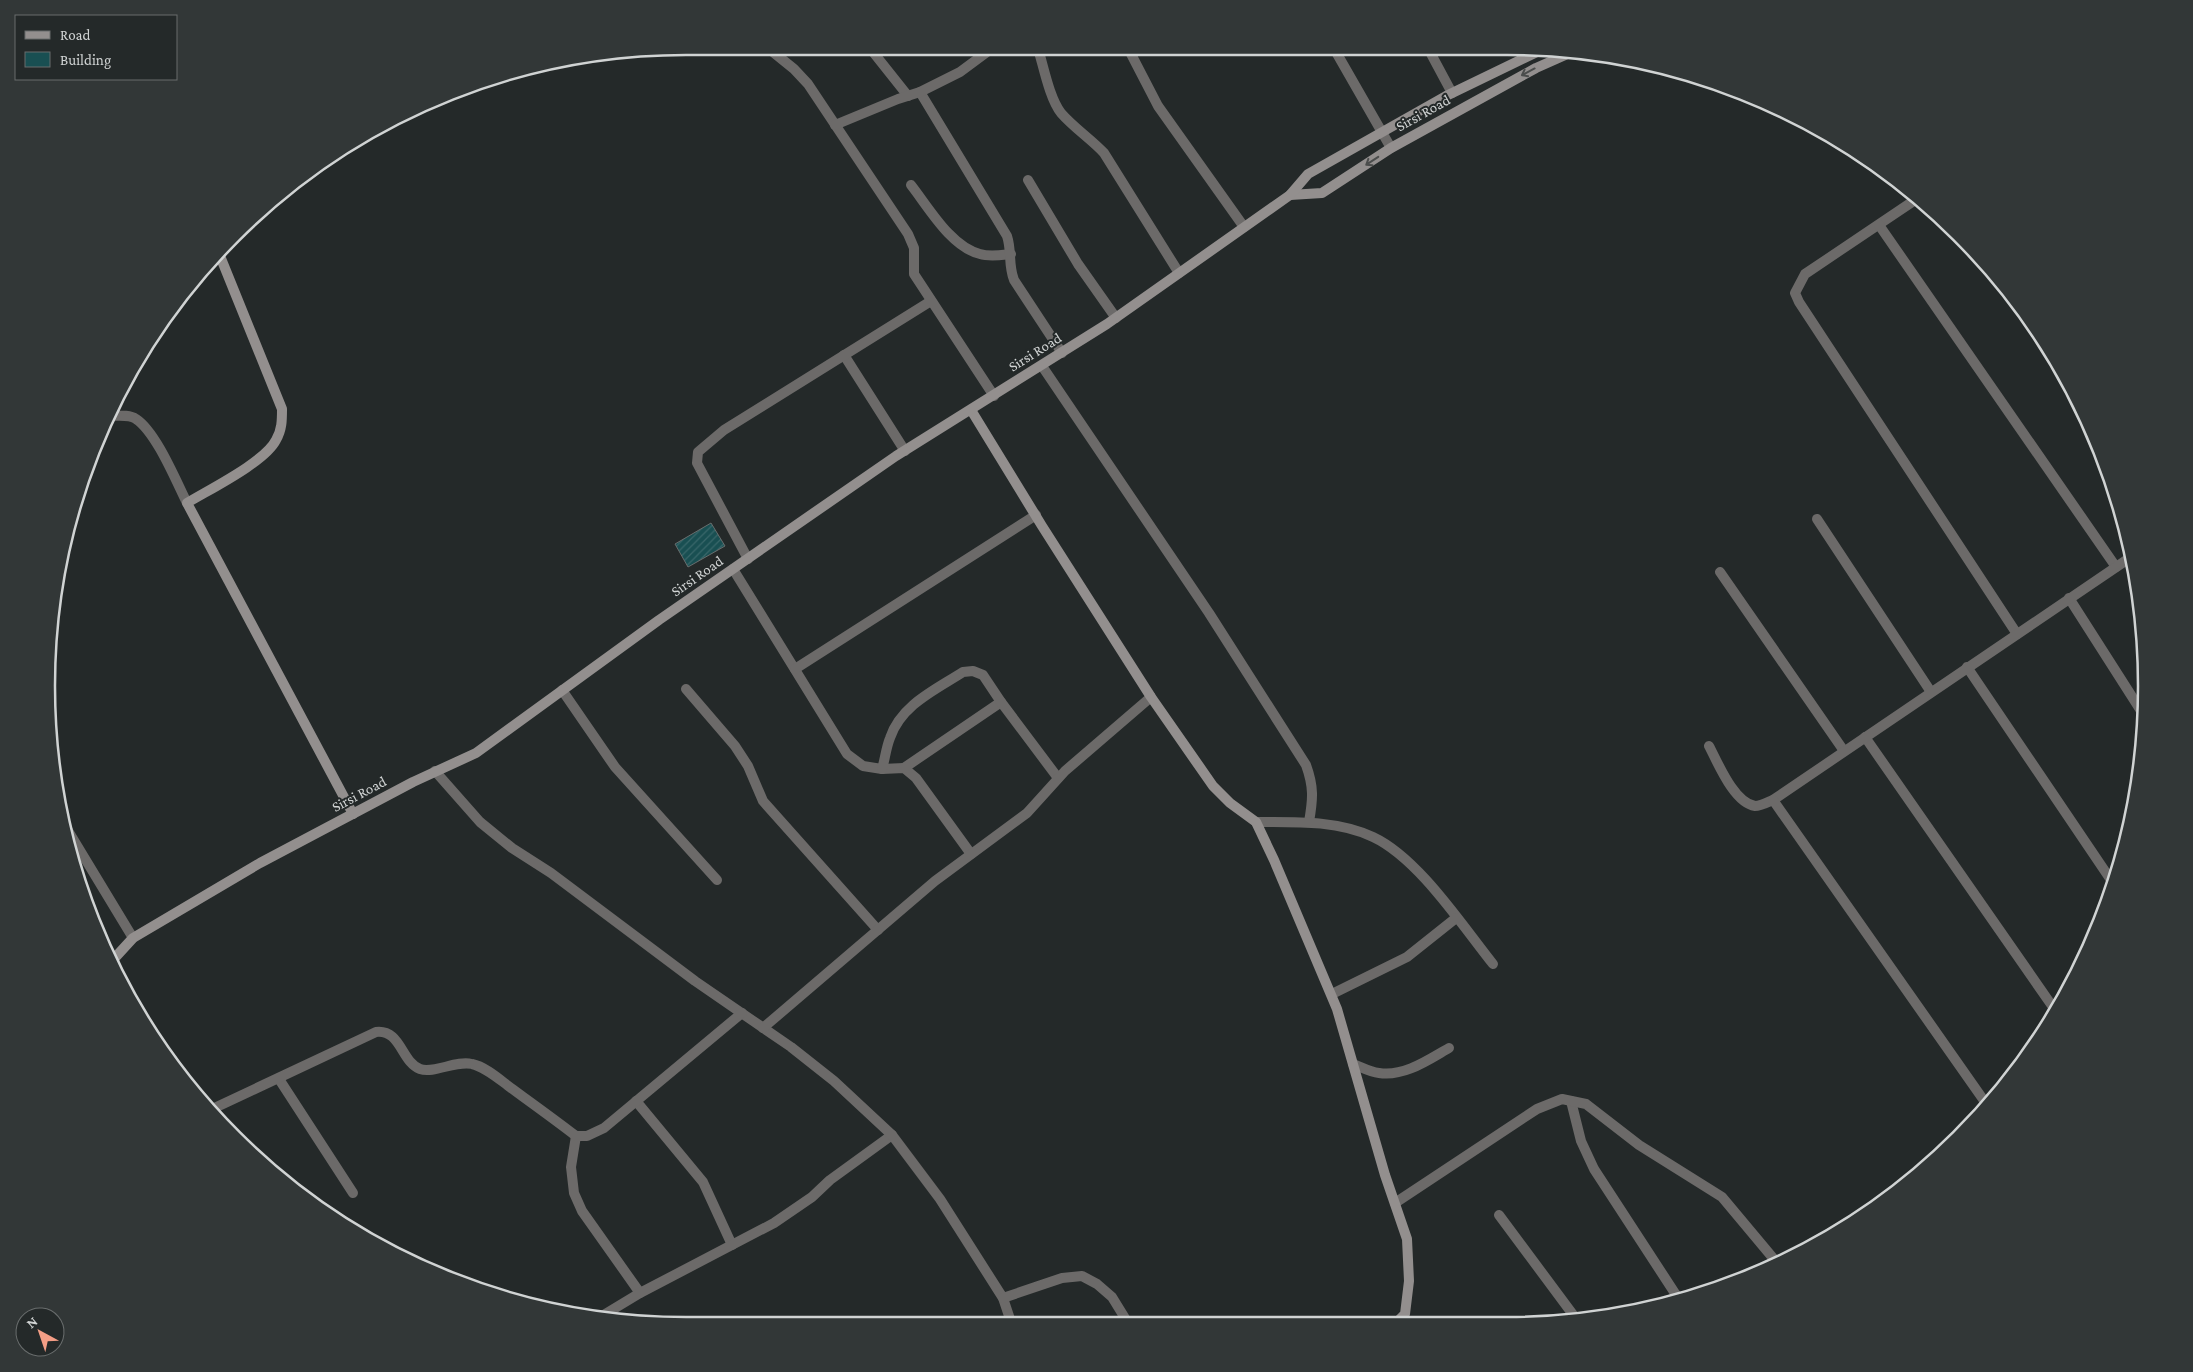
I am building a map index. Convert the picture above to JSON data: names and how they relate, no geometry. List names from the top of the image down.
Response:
{
  "streets": {
    "main road": ["Sirsi Road"]
  },
  "legend": ["Road", "Building"],
  "north": "top left"
}
